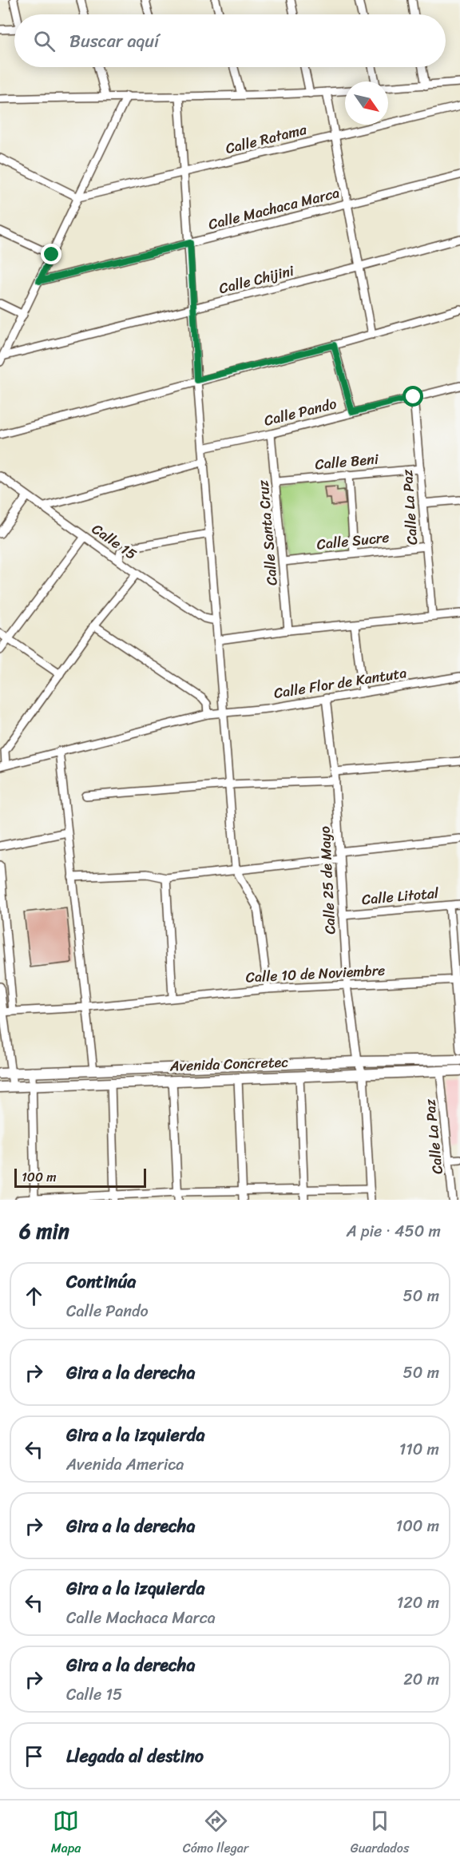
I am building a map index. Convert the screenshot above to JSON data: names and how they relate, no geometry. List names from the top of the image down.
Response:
{
  "streets": {
    "street": [
      "Calle Ratama",
      "Calle Machaca Marca",
      "Calle Chijini",
      "Calle Pando",
      "Calle Beni",
      "Calle La Paz",
      "Calle Santa Cruz",
      "Calle Sucre",
      "Calle 15",
      "Calle Flor de Kantuta",
      "Calle 25 de Mayo",
      "Calle Litotal",
      "Calle 10 de Noviembre",
      "Avenida Concretec"
    ]
  },
  "crossings": [
    ["Calle Pando", "Calle La Paz"],
    ["Calle Pando", "Calle Santa Cruz"],
    ["Calle Beni", "Calle La Paz"],
    ["Calle Beni", "Calle Santa Cruz"],
    ["Calle La Paz", "Calle Sucre"],
    ["Calle La Paz", "Avenida Concretec"],
    ["Calle Santa Cruz", "Calle Sucre"],
    ["Calle Flor de Kantuta", "Calle 25 de Mayo"],
    ["Calle 25 de Mayo", "Calle Litotal"],
    ["Calle 25 de Mayo", "Calle 10 de Noviembre"],
    ["Calle 25 de Mayo", "Avenida Concretec"]
  ],
  "scale_bar": "100 m",
  "north": "bottom right",
  "page": {
    "search": "Buscar aquí",
    "scale": "100 m",
    "heading": ["6 min", "A pie · 450 m"],
    "list": [
      ["Continúa", "Calle Pando", "50 m"],
      ["Gira a la derecha", "50 m"],
      ["Gira a la izquierda", "Avenida America", "110 m"],
      ["Gira a la derecha", "100 m"],
      ["Gira a la izquierda", "Calle Machaca Marca", "120 m"],
      ["Gira a la derecha", "Calle 15", "20 m"],
      "Llegada al destino"
    ],
    "nav": ["Mapa", "Cómo llegar", "Guardados"]
  }
}
